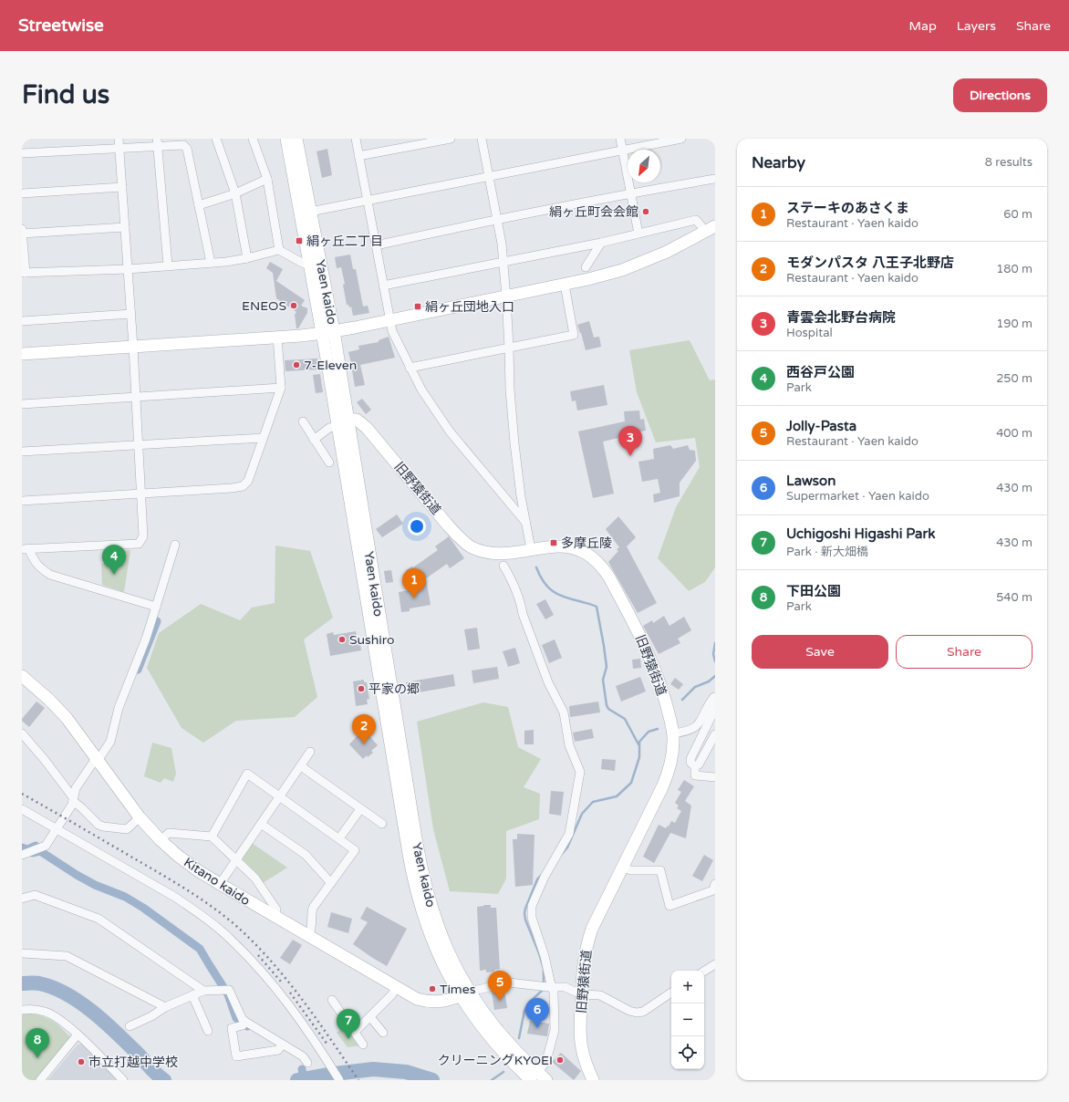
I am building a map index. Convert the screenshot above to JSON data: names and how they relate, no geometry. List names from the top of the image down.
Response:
{
  "streets": {
    "main road": ["Yaen kaido", "旧野猿街道", "Kitano kaido"]
  },
  "crossings": [
    ["Yaen kaido", "旧野猿街道"],
    ["Yaen kaido", "Kitano kaido"]
  ],
  "places": {
    "other": [
      "絹ヶ丘町会会館",
      "ENEOS",
      "7-Eleven",
      "Sushiro",
      "平家の郷",
      "Times",
      "クリーニングKYOEI",
      "市立打越中学校"
    ],
    "transit": ["絹ヶ丘二丁目", "絹ヶ丘団地入口", "多摩丘陵"]
  },
  "north": "bottom left",
  "page": {
    "header": "Streetwise",
    "nav": ["Map", "Layers", "Share"],
    "buttons": [
      "Directions",
      ["Save", "Share"]
    ],
    "title": "Find us",
    "heading": ["Nearby", "8 results"],
    "list": [
      {
        "mark": "1",
        "name": "ステーキのあさくま",
        "note": "Restaurant · Yaen kaido",
        "value": "60 m"
      },
      {
        "mark": "2",
        "name": "モダンパスタ 八王子北野店",
        "note": "Restaurant · Yaen kaido",
        "value": "180 m"
      },
      {
        "mark": "3",
        "name": "青雲会北野台病院",
        "note": "Hospital",
        "value": "190 m"
      },
      {
        "mark": "4",
        "name": "西谷戸公園",
        "note": "Park",
        "value": "250 m"
      },
      {
        "mark": "5",
        "name": "Jolly-Pasta",
        "note": "Restaurant · Yaen kaido",
        "value": "400 m"
      },
      {
        "mark": "6",
        "name": "Lawson",
        "note": "Supermarket · Yaen kaido",
        "value": "430 m"
      },
      {
        "mark": "7",
        "name": "Uchigoshi Higashi Park",
        "note": "Park · 新大畑橋",
        "value": "430 m"
      },
      {
        "mark": "8",
        "name": "下田公園",
        "note": "Park",
        "value": "540 m"
      }
    ],
    "pins": [
      "3",
      "4",
      "1",
      "2",
      "5",
      "6",
      "7",
      "8"
    ],
    "map_buttons": ["+", "−"]
  }
}
